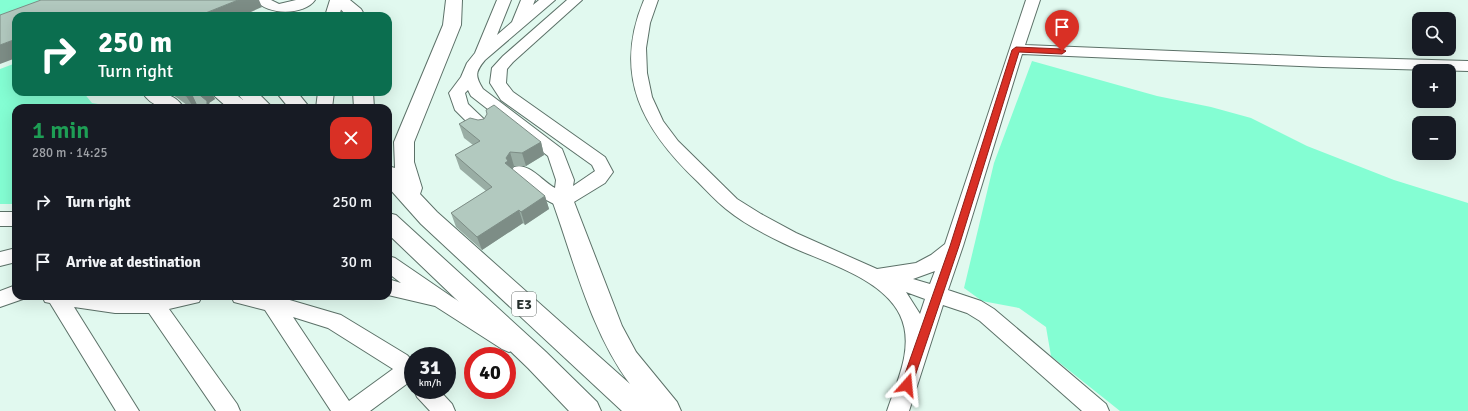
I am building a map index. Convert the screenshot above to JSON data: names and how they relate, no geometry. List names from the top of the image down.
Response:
{
  "streets": {
    "highway": ["E3"]
  },
  "page": {
    "map_buttons": ["+", "−"],
    "turn": ["250 m", "Turn right"],
    "heading": ["1 min", "280 m · 14:25"],
    "list": [
      {
        "name": "Turn right",
        "value": "250 m"
      },
      {
        "name": "Arrive at destination",
        "value": "30 m"
      }
    ],
    "speed": "31 km/h",
    "limit": "40"
  }
}
